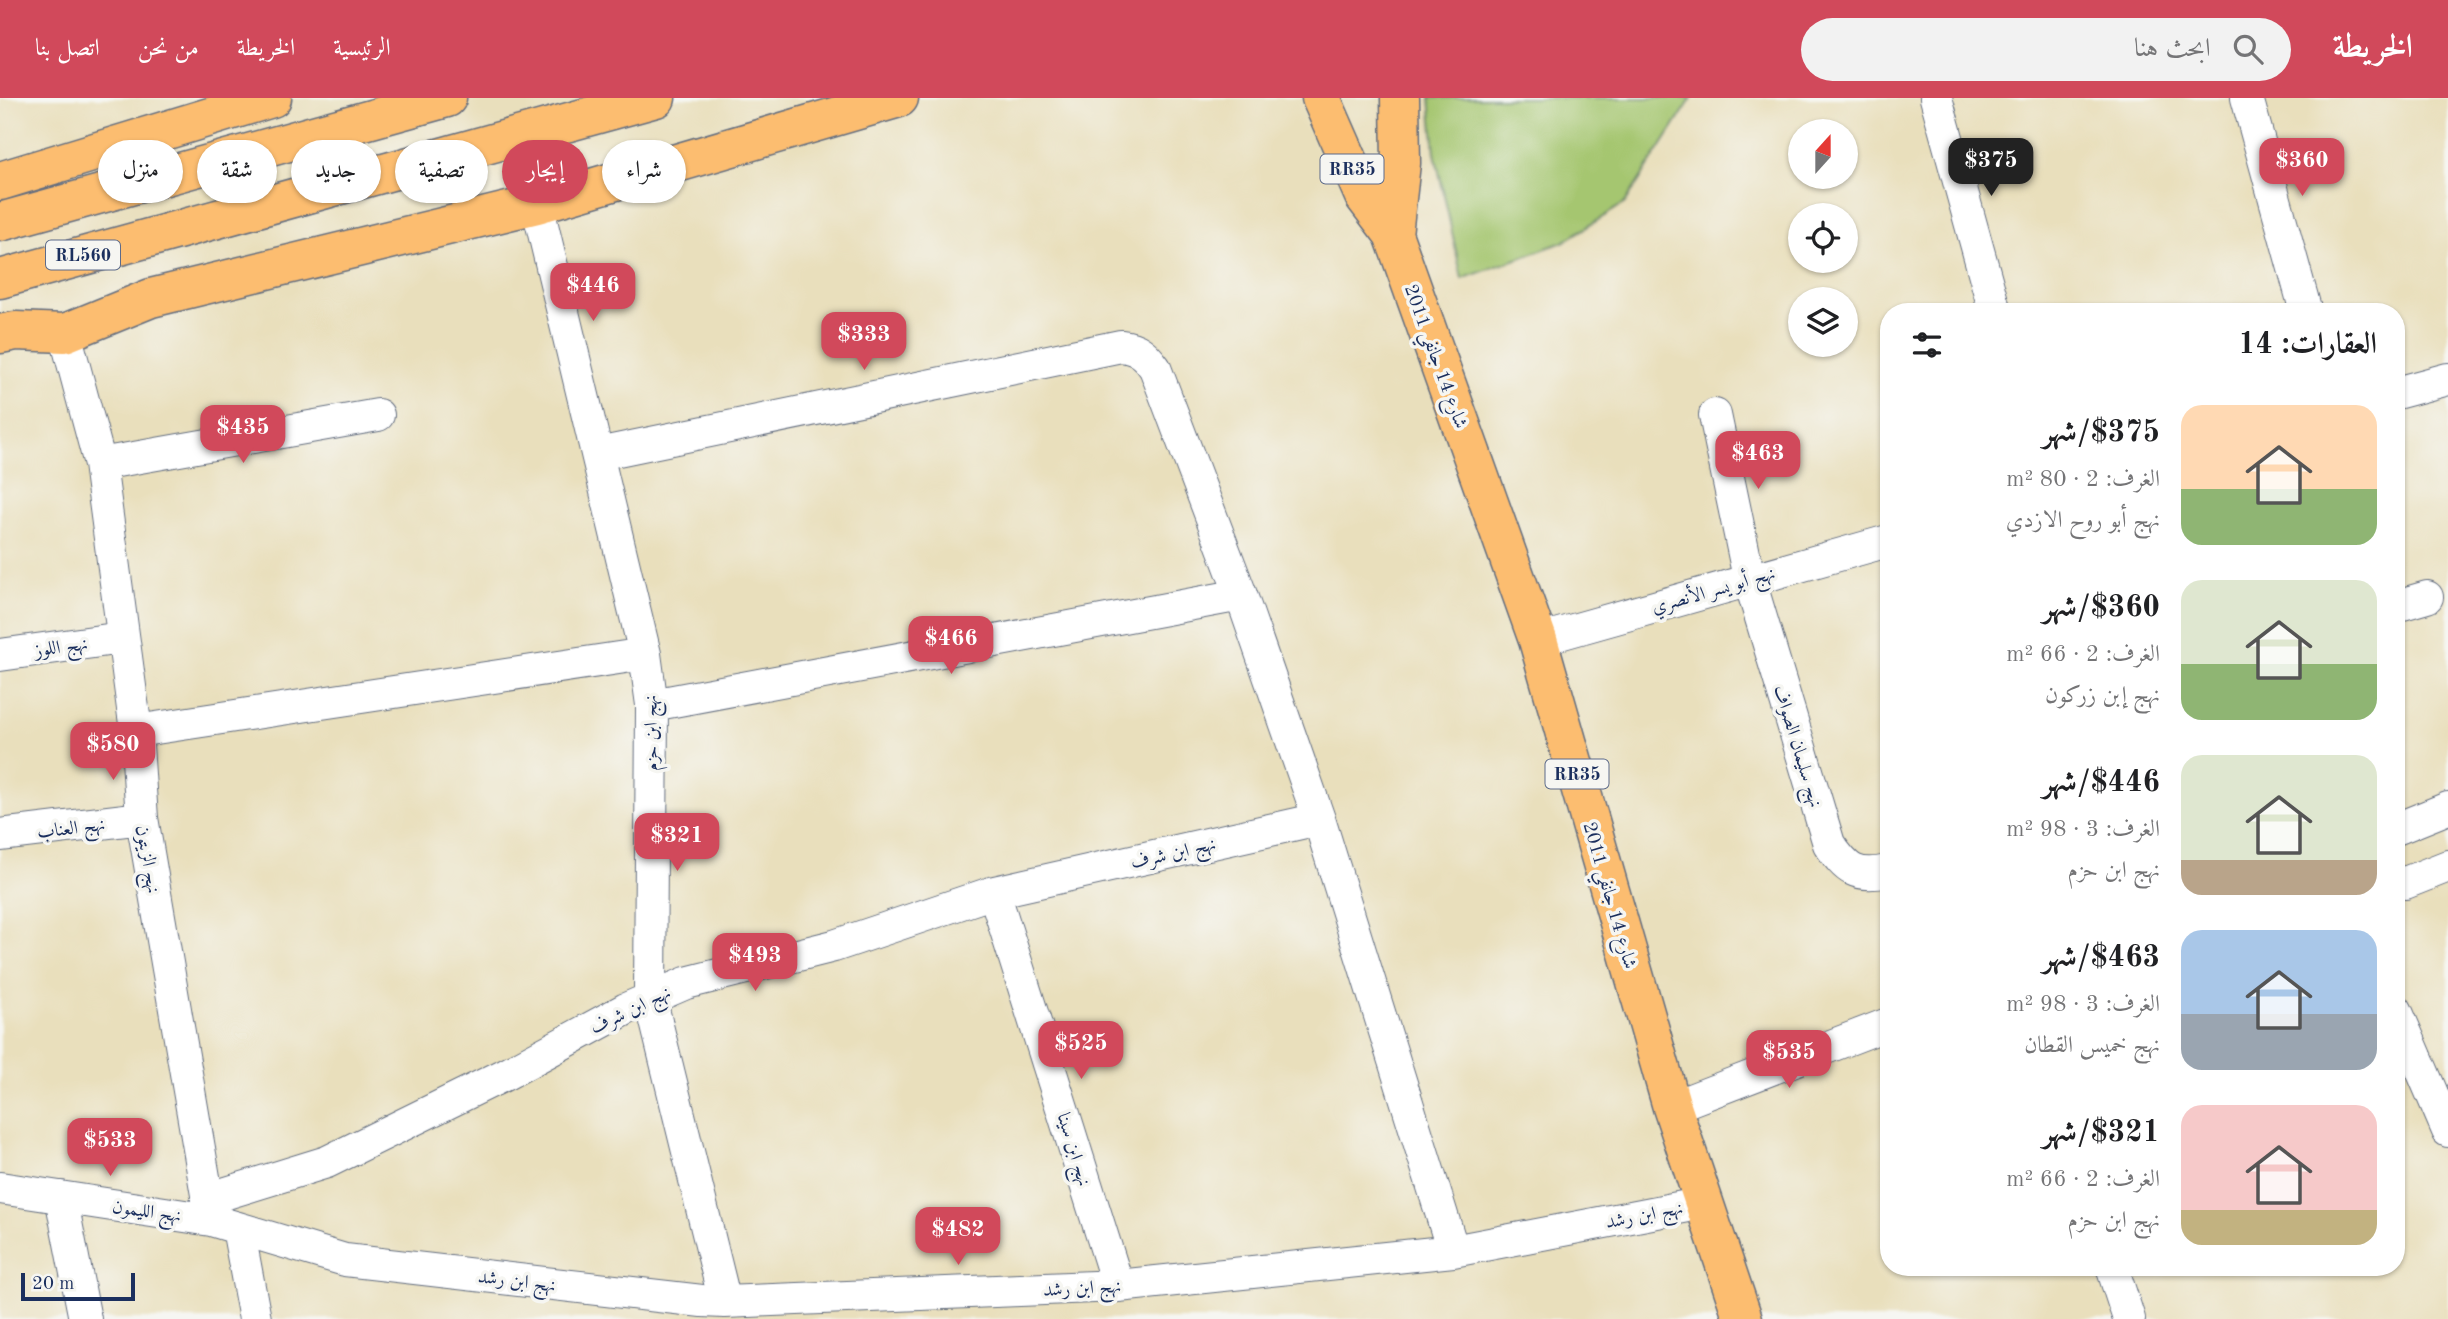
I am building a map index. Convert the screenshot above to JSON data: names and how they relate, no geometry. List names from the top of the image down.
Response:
{
  "streets": {
    "main road": ["RR35", "RL560", "شارع 14 جانفي 2011"],
    "street": [
      "نهج أبو يسر الأنصري",
      "نهج اللوز",
      "نهج ابن حزم",
      "نهج سليمان الصواف",
      "نهج العناب",
      "نهج ابن شرف",
      "نهج الزيتون",
      "نهج ابن سينا",
      "نهج الليمون",
      "نهج ابن رشد"
    ]
  },
  "crossings": [
    ["شارع 14 جانفي 2011", "نهج أبو يسر الأنصري"],
    ["شارع 14 جانفي 2011", "نهج ابن رشد"],
    ["نهج أبو يسر الأنصري", "نهج سليمان الصواف"],
    ["نهج اللوز", "نهج الزيتون"],
    ["نهج ابن حزم", "نهج ابن شرف"],
    ["نهج ابن حزم", "نهج ابن رشد"],
    ["نهج العناب", "نهج الزيتون"],
    ["نهج ابن شرف", "نهج الزيتون"],
    ["نهج ابن شرف", "نهج ابن سينا"],
    ["نهج ابن شرف", "نهج الليمون"],
    ["نهج ابن شرف", "نهج ابن رشد"],
    ["نهج الزيتون", "نهج الليمون"],
    ["نهج الزيتون", "نهج ابن رشد"],
    ["نهج ابن سينا", "نهج ابن رشد"],
    ["نهج الليمون", "نهج ابن رشد"]
  ],
  "scale_bar": "20 m",
  "north": "top",
  "page": {
    "header": "الخريطة",
    "search": "ابحث هنا",
    "nav": [
      "الرئيسية",
      "الخريطة",
      "من نحن",
      "اتصل بنا"
    ],
    "price": [
      "$375",
      "$360",
      "$446",
      "$333",
      "$435",
      "$463",
      "$466",
      "$580",
      "$321",
      "$493",
      "$525",
      "$535",
      "$533",
      "$482"
    ],
    "chip": [
      "شراء",
      "إيجار",
      "تصفية",
      "جديد",
      "شقة",
      "منزل"
    ],
    "heading": "العقارات: 14",
    "list": [
      {
        "name": "$375/شهر",
        "note": "الغرف: 2 · 80 m² · نهج أبو روح الازدي"
      },
      {
        "name": "$360/شهر",
        "note": "الغرف: 2 · 66 m² · نهج إبن زركون"
      },
      {
        "name": "$446/شهر",
        "note": "الغرف: 3 · 98 m² · نهج ابن حزم"
      },
      {
        "name": "$463/شهر",
        "note": "الغرف: 3 · 98 m² · نهج خميس القطان"
      },
      {
        "name": "$321/شهر",
        "note": "الغرف: 2 · 66 m² · نهج ابن حزم"
      }
    ],
    "scale": "20 m"
  }
}
